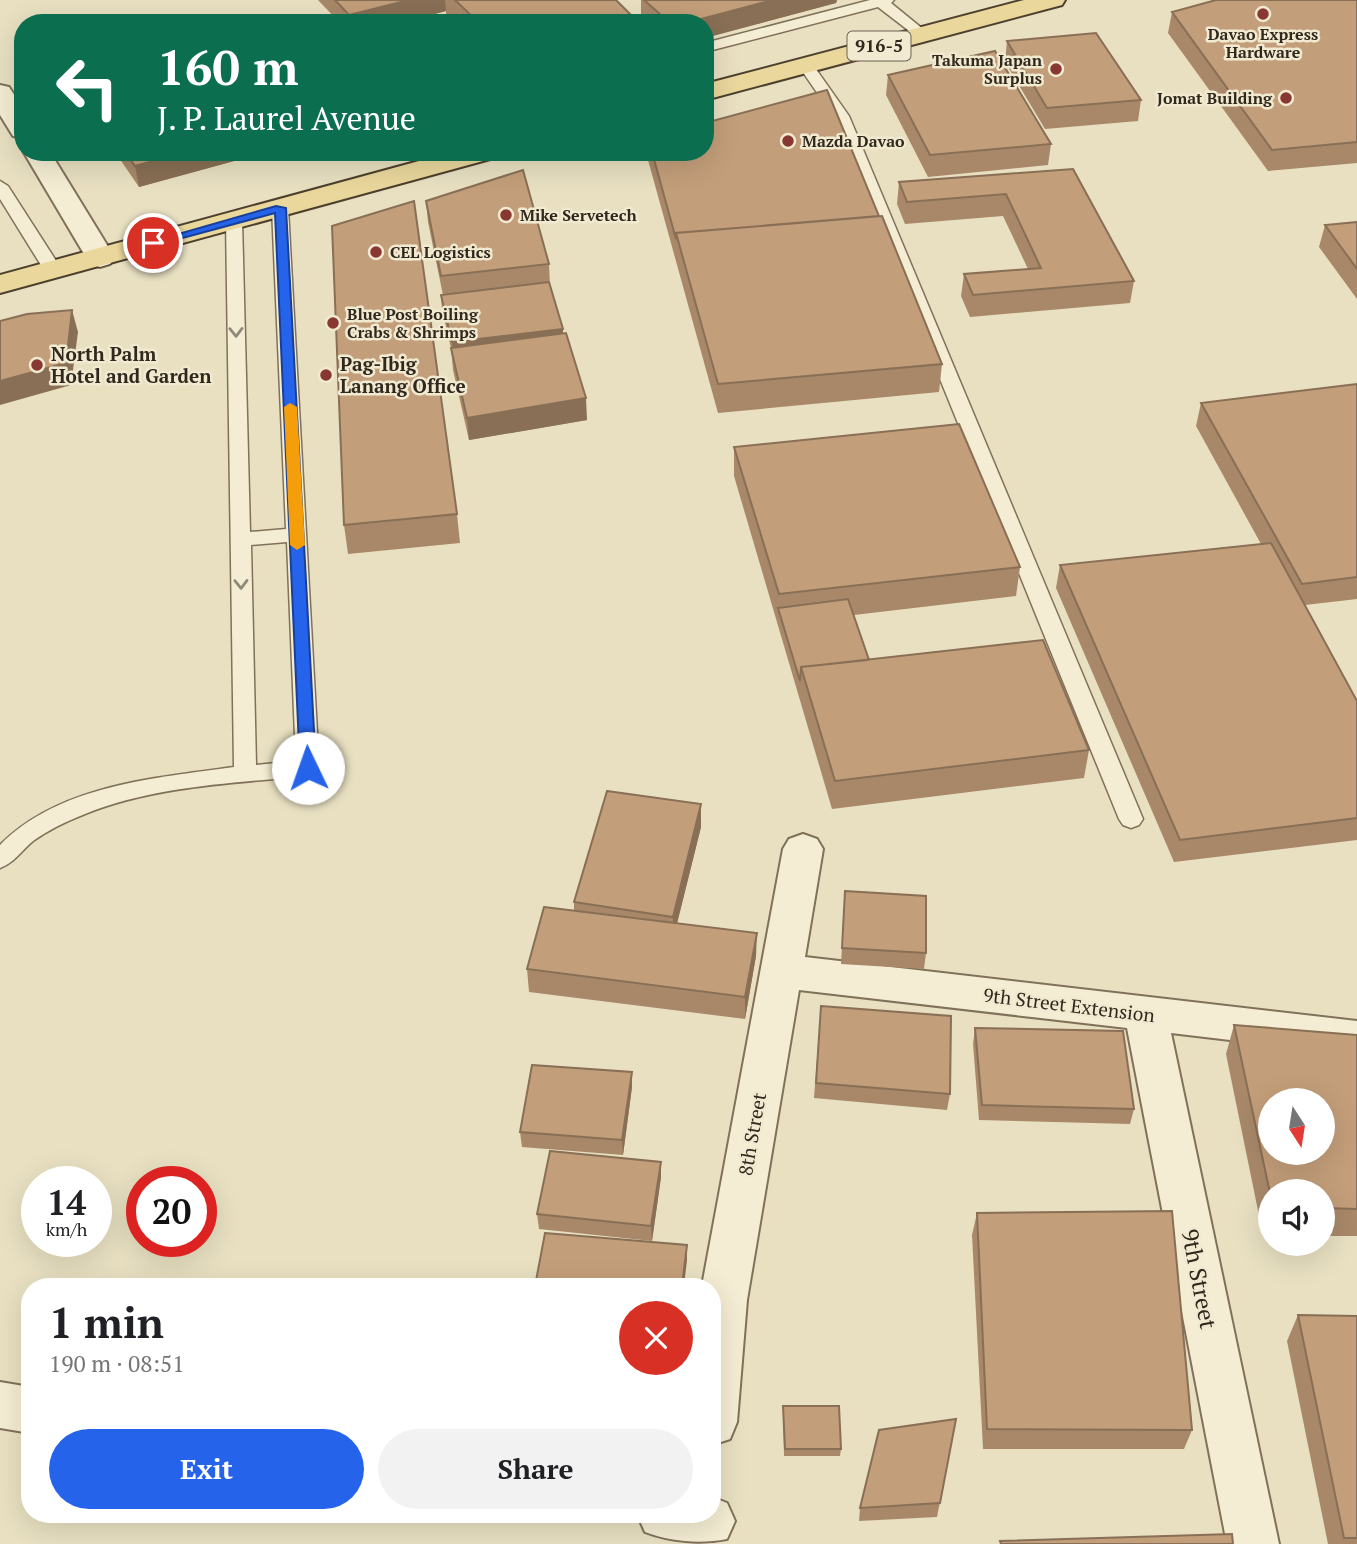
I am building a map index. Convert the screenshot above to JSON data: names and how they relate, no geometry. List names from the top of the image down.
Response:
{
  "streets": {
    "main road": ["916-5"],
    "street": ["9th Street Extension", "8th Street", "9th Street"]
  },
  "crossings": [
    ["9th Street Extension", "8th Street"],
    ["9th Street Extension", "9th Street"]
  ],
  "places": [
    "Davao Express Hardware",
    "Takuma Japan Surplus",
    "Jomat Building",
    "Mazda Davao",
    "Mike Servetech",
    "CEL Logistics",
    "Blue Post Boiling Crabs & Shrimps",
    "North Palm Hotel and Garden",
    "Pag-Ibig Lanang Office"
  ],
  "north": "bottom",
  "page": {
    "turn": ["160 m", "J. P. Laurel Avenue"],
    "speed": "14 km/h",
    "limit": "20",
    "heading": ["1 min", "190 m · 08:51"],
    "buttons": ["Exit", "Share"]
  }
}
